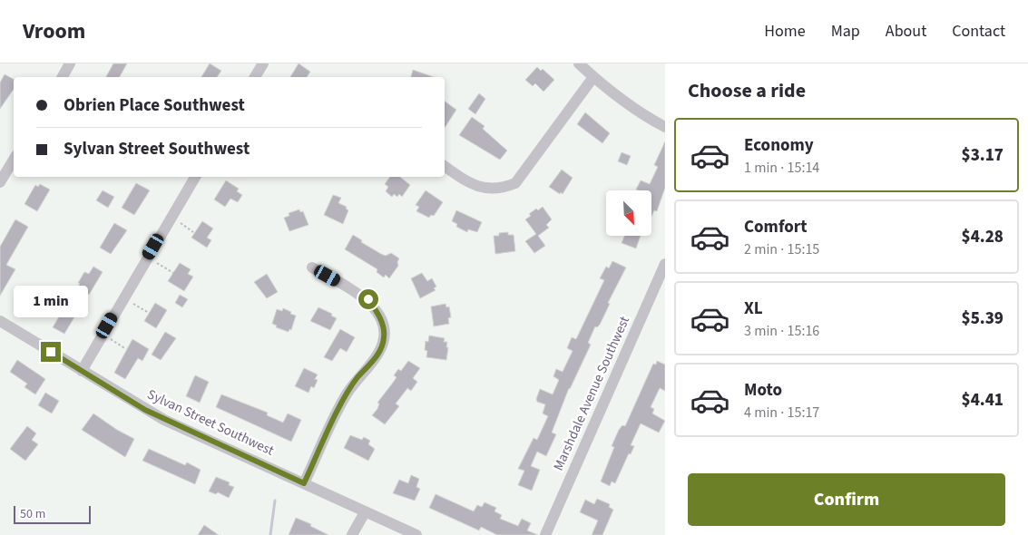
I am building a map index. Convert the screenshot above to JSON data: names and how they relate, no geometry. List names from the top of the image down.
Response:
{
  "streets": {
    "street": ["Marshdale Avenue Southwest", "Sylvan Street Southwest"]
  },
  "scale_bar": "50 m",
  "north": "bottom right",
  "page": {
    "header": "Vroom",
    "nav": [
      "Home",
      "Map",
      "About",
      "Contact"
    ],
    "heading": "Choose a ride",
    "banner": ["Obrien Place Southwest", "Sylvan Street Southwest"],
    "list": [
      {
        "name": "Economy",
        "note": "1 min · 15:14",
        "value": "$3.17"
      },
      {
        "name": "Comfort",
        "note": "2 min · 15:15",
        "value": "$4.28"
      },
      {
        "name": "XL",
        "note": "3 min · 15:16",
        "value": "$5.39"
      },
      {
        "name": "Moto",
        "note": "4 min · 15:17",
        "value": "$4.41"
      }
    ],
    "bubble": "1 min",
    "buttons": "Confirm",
    "scale": "50 m"
  }
}
